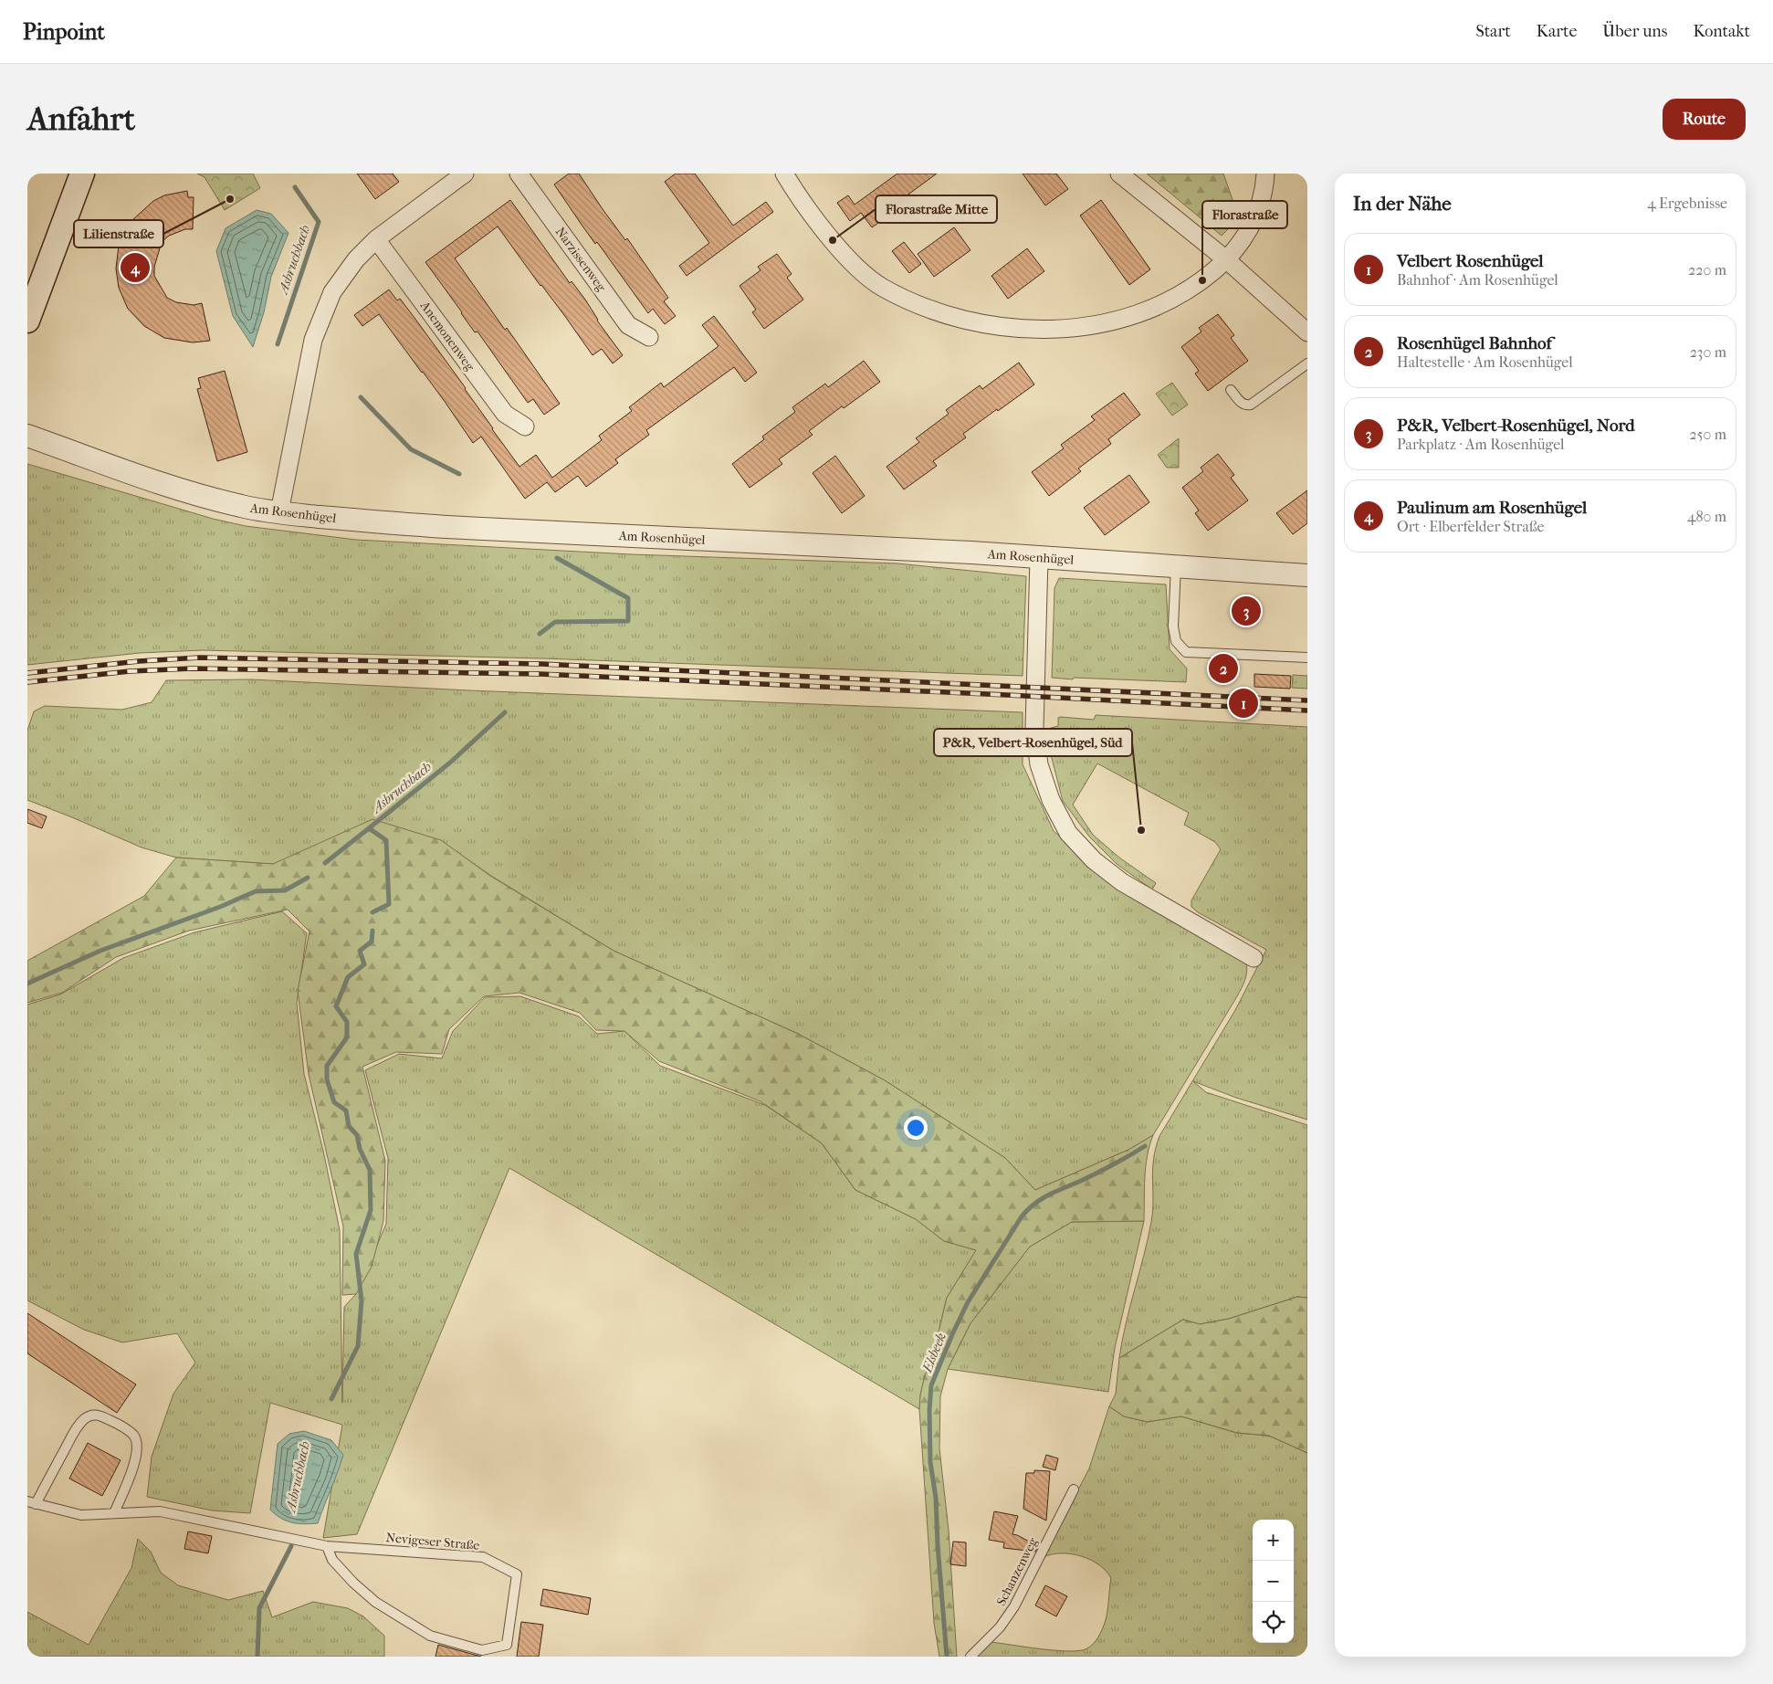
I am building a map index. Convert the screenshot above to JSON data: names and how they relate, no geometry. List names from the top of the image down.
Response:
{
  "streets": {
    "street": ["Narzissenweg", "Anemonenweg", "Am Rosenhügel"],
    "lane": ["Nevigeser Straße", "Schanzenweg"]
  },
  "water": ["Asbruchbach", "Elsbeek"],
  "places": [
    "Lilienstraße",
    "Florastraße Mitte",
    "Florastraße",
    "P&R, Velbert-Rosenhügel, Süd"
  ],
  "page": {
    "header": "Pinpoint",
    "nav": [
      "Start",
      "Karte",
      "Über uns",
      "Kontakt"
    ],
    "buttons": "Route",
    "title": "Anfahrt",
    "heading": ["In der Nähe", "4 Ergebnisse"],
    "list": [
      {
        "mark": "1",
        "name": "Velbert Rosenhügel",
        "note": "Bahnhof · Am Rosenhügel",
        "value": "220 m"
      },
      {
        "mark": "2",
        "name": "Rosenhügel Bahnhof",
        "note": "Haltestelle · Am Rosenhügel",
        "value": "230 m"
      },
      {
        "mark": "3",
        "name": "P&R, Velbert-Rosenhügel, Nord",
        "note": "Parkplatz · Am Rosenhügel",
        "value": "250 m"
      },
      {
        "mark": "4",
        "name": "Paulinum am Rosenhügel",
        "note": "Ort · Elberfelder Straße",
        "value": "480 m"
      }
    ],
    "pins": [
      "4",
      "3",
      "2",
      "1"
    ],
    "map_buttons": ["+", "−"]
  }
}
